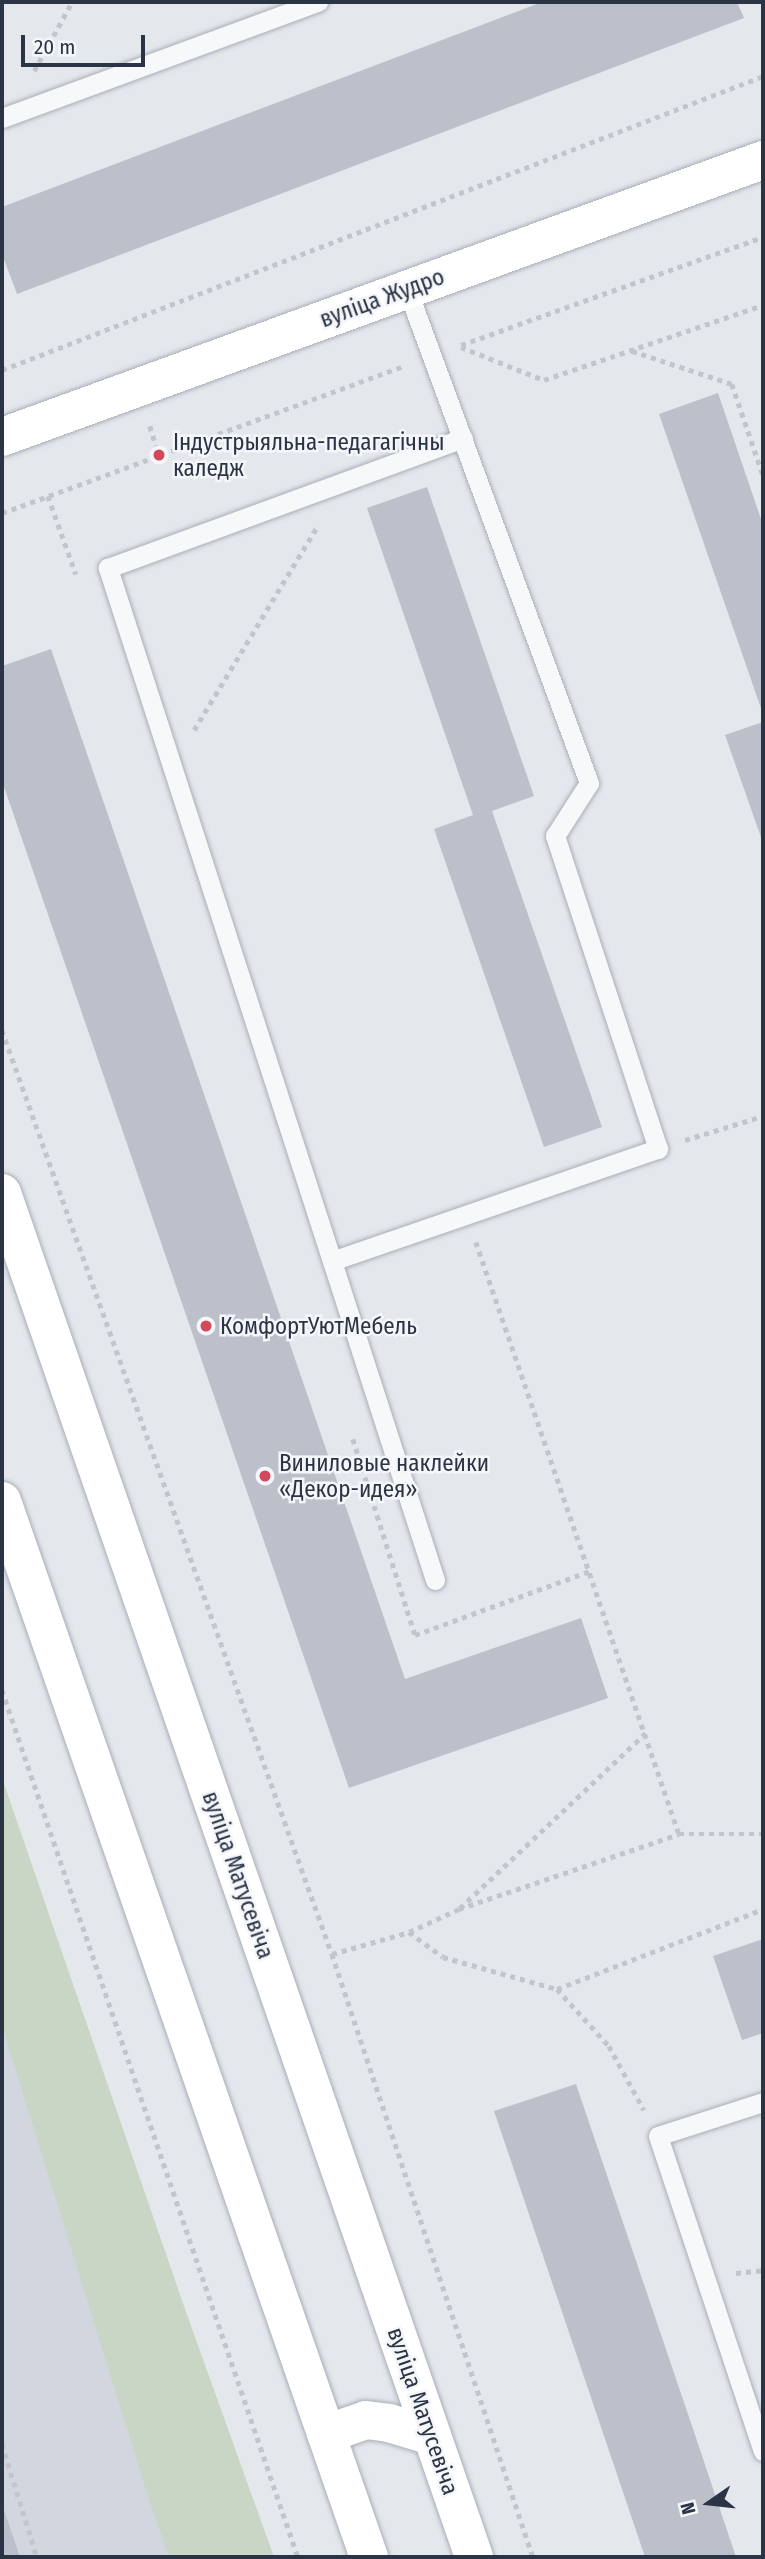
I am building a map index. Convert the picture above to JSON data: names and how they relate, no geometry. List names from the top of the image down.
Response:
{
  "streets": {
    "main road": ["вуліца Жудро", "вуліца Матусевіча"]
  },
  "places": ["Індустрыяльна-педагагічны каледж", "КомфортУютМебель", "Виниловые наклейки «Декор-идея»"],
  "scale_bar": "20 m",
  "north": "left"
}
